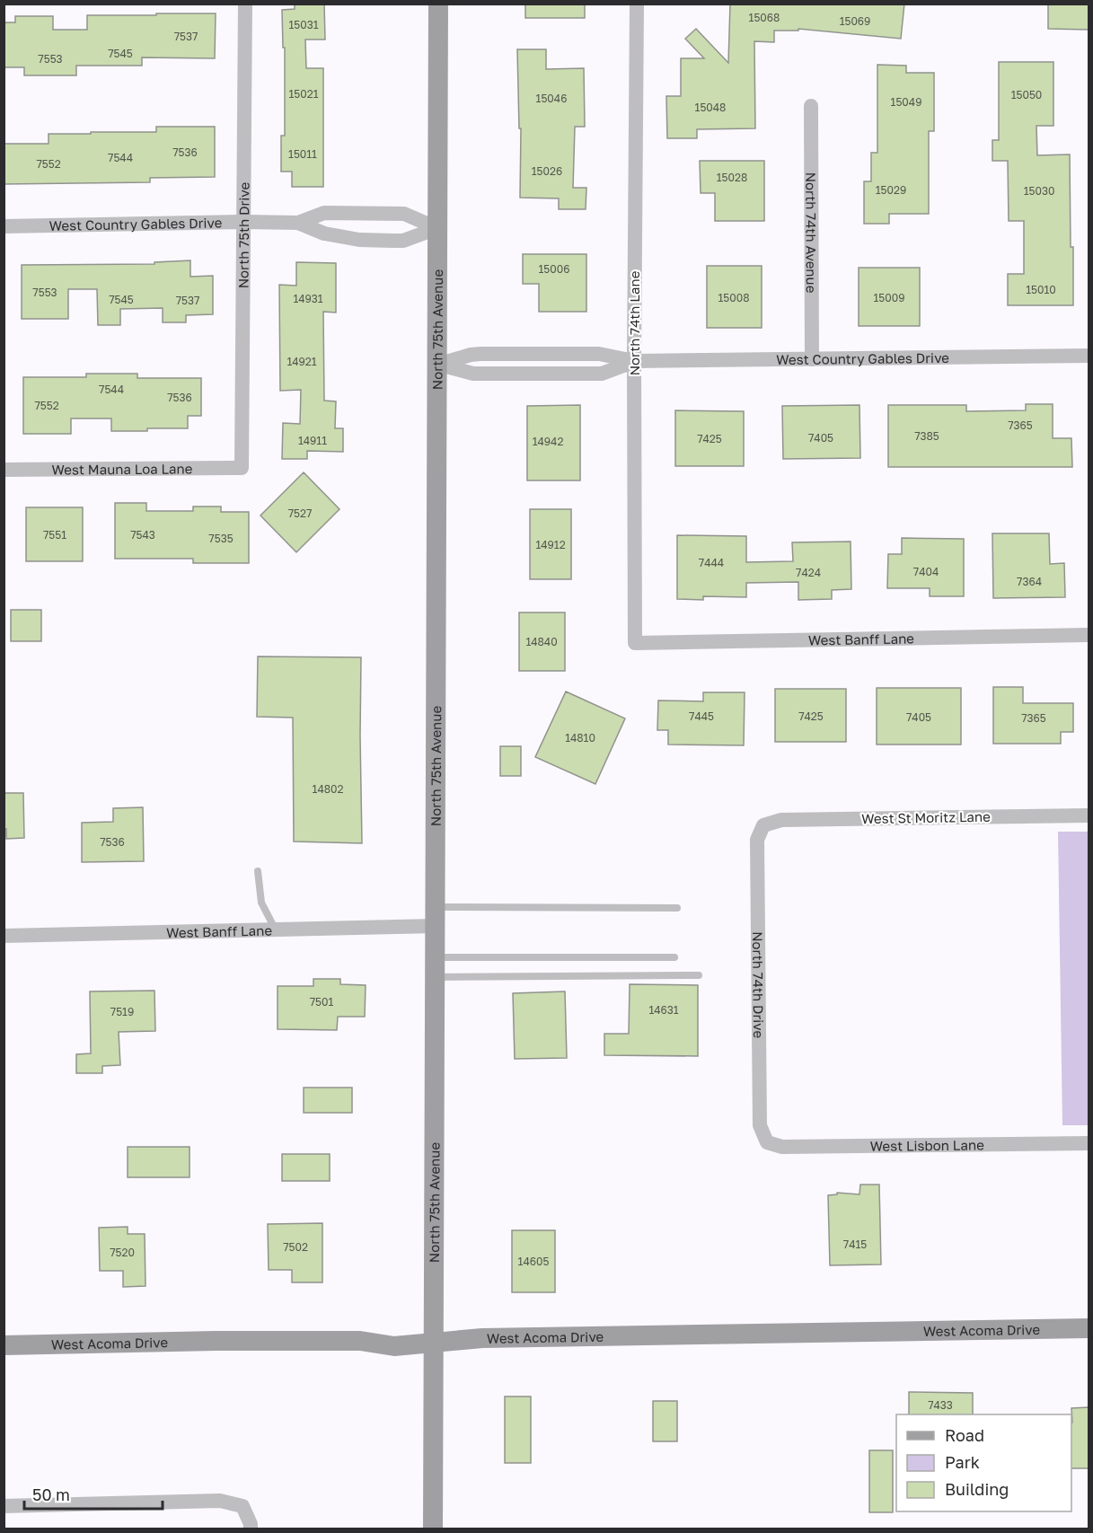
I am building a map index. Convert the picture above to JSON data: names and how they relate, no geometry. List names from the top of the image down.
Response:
{
  "streets": {
    "main road": ["North 75th Avenue", "West Acoma Drive"],
    "street": [
      "West Country Gables Drive",
      "North 74th Avenue",
      "North 75th Drive",
      "North 74th Lane",
      "West Mauna Loa Lane",
      "West Banff Lane",
      "West St Moritz Lane",
      "North 74th Drive",
      "West Lisbon Lane"
    ]
  },
  "crossings": [
    ["West Country Gables Drive", "North 74th Avenue"],
    ["West Country Gables Drive", "North 75th Drive"],
    ["West Country Gables Drive", "North 74th Lane"],
    ["West Country Gables Drive", "North 75th Avenue"],
    ["North 75th Drive", "West Mauna Loa Lane"],
    ["North 74th Lane", "West Banff Lane"],
    ["North 75th Avenue", "West Banff Lane"],
    ["North 75th Avenue", "West Acoma Drive"],
    ["West St Moritz Lane", "North 74th Drive"],
    ["North 74th Drive", "West Lisbon Lane"]
  ],
  "house_numbers": [
    "15068",
    "15069",
    "15031",
    "7537",
    "7545",
    "7553",
    "15021",
    "15050",
    "15046",
    "15049",
    "15048",
    "7536",
    "15011",
    "7544",
    "7552",
    "15026",
    "15028",
    "15029",
    "15030",
    "15006",
    "15010",
    "7553",
    "15008",
    "15009",
    "14931",
    "7545",
    "7537",
    "14921",
    "7544",
    "7536",
    "7552",
    "7365",
    "7385",
    "7405",
    "7425",
    "14911",
    "14942",
    "7527",
    "7551",
    "7543",
    "7535",
    "14912",
    "7444",
    "7404",
    "7424",
    "7364",
    "14840",
    "7445",
    "7425",
    "7405",
    "7365",
    "14810",
    "14802",
    "7536",
    "7501",
    "14631",
    "7519",
    "7415",
    "7502",
    "7520",
    "14605",
    "7433"
  ],
  "legend": ["Road", "Park", "Building"],
  "scale_bar": "50 m"
}
